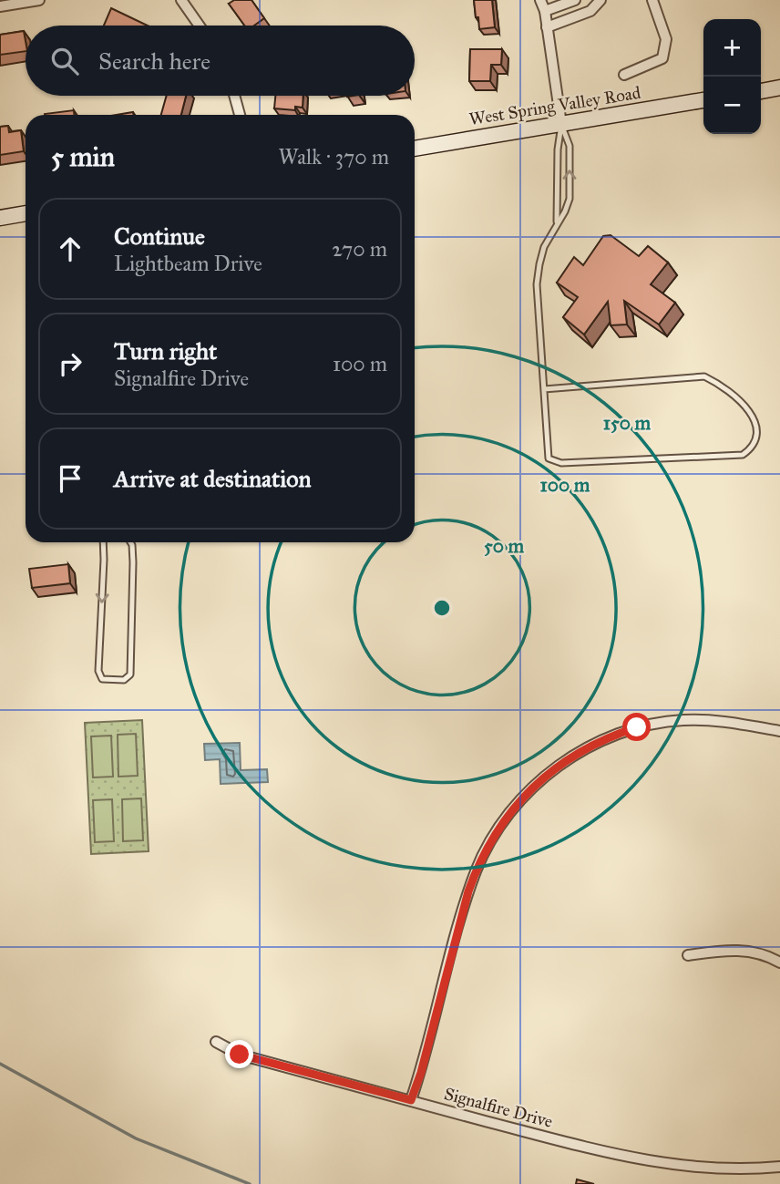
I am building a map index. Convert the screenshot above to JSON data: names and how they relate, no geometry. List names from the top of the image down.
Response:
{
  "streets": {
    "street": ["West Spring Valley Road", "Signalfire Drive"]
  },
  "page": {
    "map_buttons": ["+", "−"],
    "search": "Search here",
    "heading": ["5 min", "Walk · 370 m"],
    "list": [
      ["Continue", "Lightbeam Drive", "270 m"],
      ["Turn right", "Signalfire Drive", "100 m"],
      "Arrive at destination"
    ]
  },
  "rings": ["150 m", "100 m", "50 m"]
}
